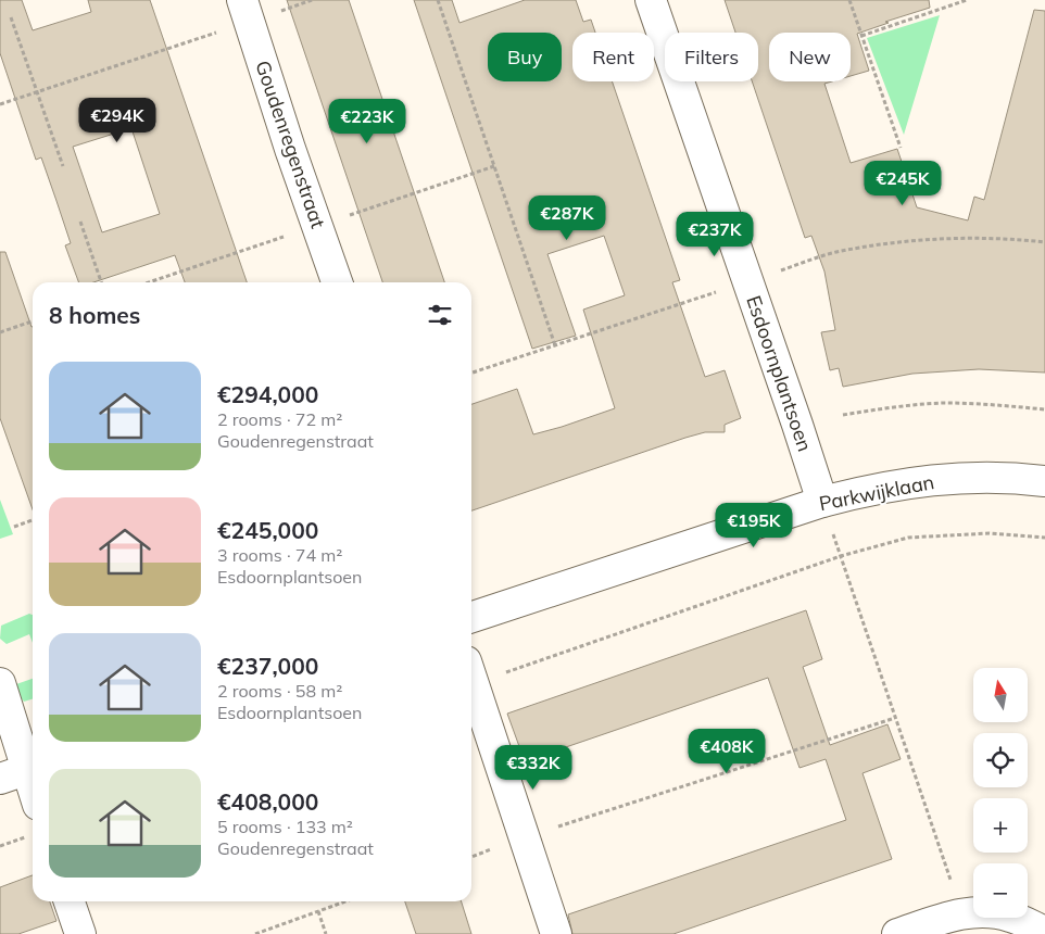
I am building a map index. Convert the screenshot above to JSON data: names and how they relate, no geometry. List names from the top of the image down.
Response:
{
  "streets": {
    "street": ["Goudenregenstraat", "Esdoornplantsoen", "Parkwijklaan"]
  },
  "crossings": [
    ["Esdoornplantsoen", "Parkwijklaan"]
  ],
  "north": "top",
  "page": {
    "chip": [
      "Buy",
      "Rent",
      "Filters",
      "New"
    ],
    "price": [
      "€294K",
      "€223K",
      "€245K",
      "€287K",
      "€237K",
      "€195K",
      "€408K",
      "€332K"
    ],
    "heading": "8 homes",
    "list": [
      {
        "name": "€294,000",
        "note": "2 rooms · 72 m² · Goudenregenstraat"
      },
      {
        "name": "€245,000",
        "note": "3 rooms · 74 m² · Esdoornplantsoen"
      },
      {
        "name": "€237,000",
        "note": "2 rooms · 58 m² · Esdoornplantsoen"
      },
      {
        "name": "€408,000",
        "note": "5 rooms · 133 m² · Goudenregenstraat"
      }
    ],
    "map_buttons": ["+", "−"]
  }
}
